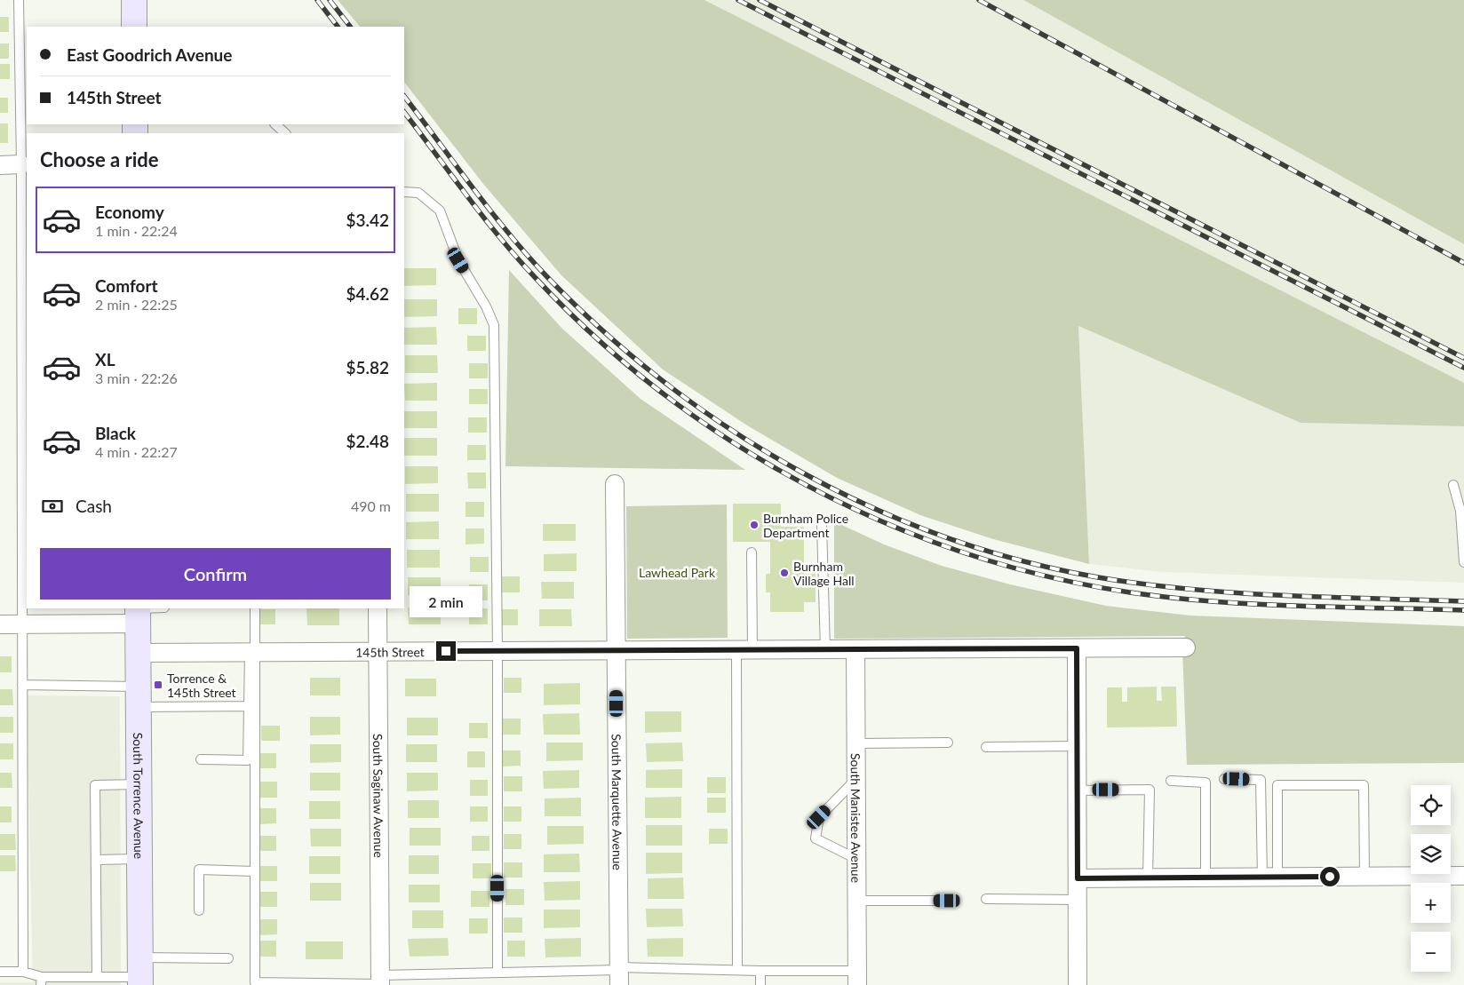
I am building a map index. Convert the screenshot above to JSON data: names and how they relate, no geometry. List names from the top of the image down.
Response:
{
  "streets": {
    "main road": ["South Torrence Avenue"],
    "street": [
      "145th Street",
      "South Saginaw Avenue",
      "South Marquette Avenue",
      "South Manistee Avenue"
    ]
  },
  "crossings": [
    ["145th Street", "South Torrence Avenue"],
    ["145th Street", "South Saginaw Avenue"],
    ["145th Street", "South Marquette Avenue"],
    ["145th Street", "South Manistee Avenue"]
  ],
  "parks": ["Lawhead Park"],
  "places": {
    "other": ["Burnham Police Department", "Burnham Village Hall"],
    "transit": ["Torrence & 145th Street"]
  },
  "page": {
    "banner": ["East Goodrich Avenue", "145th Street"],
    "heading": "Choose a ride",
    "list": [
      {
        "name": "Economy",
        "note": "1 min · 22:24",
        "value": "$3.42"
      },
      {
        "name": "Comfort",
        "note": "2 min · 22:25",
        "value": "$4.62"
      },
      {
        "name": "XL",
        "note": "3 min · 22:26",
        "value": "$5.82"
      },
      {
        "name": "Black",
        "note": "4 min · 22:27",
        "value": "$2.48"
      }
    ],
    "pay": ["Cash", "490 m"],
    "buttons": "Confirm",
    "bubble": "2 min",
    "map_buttons": ["+", "−"]
  }
}
